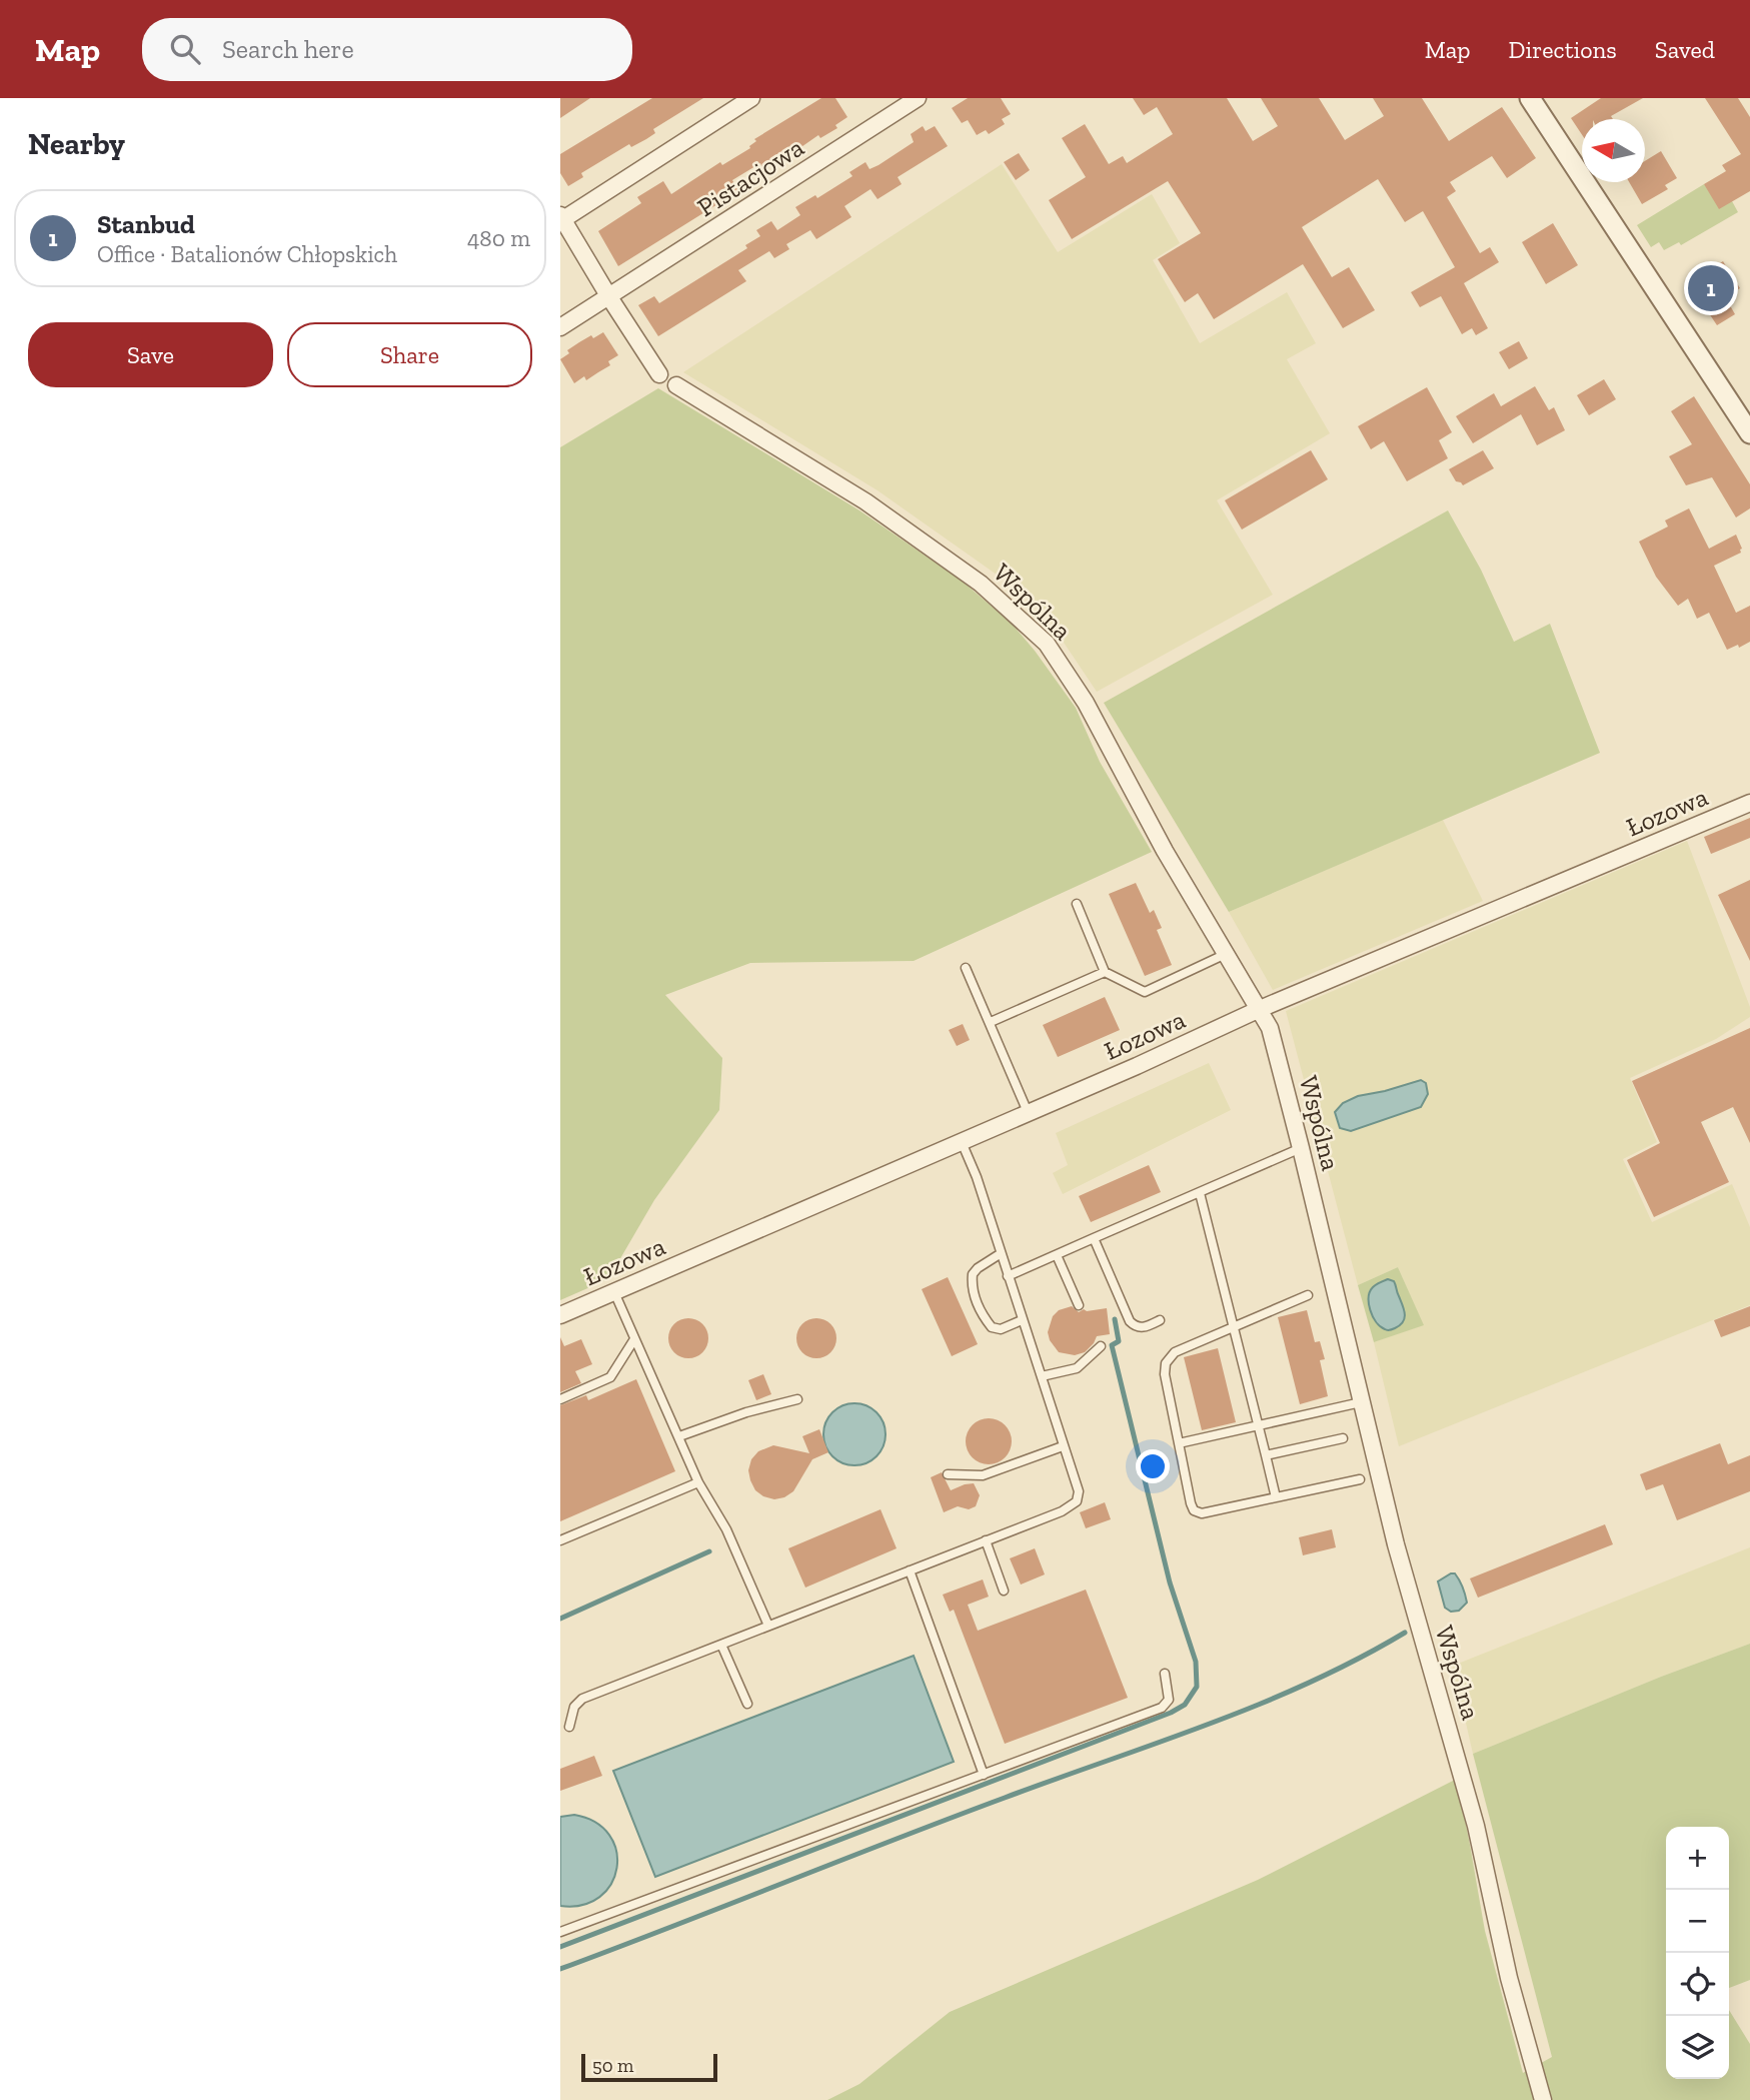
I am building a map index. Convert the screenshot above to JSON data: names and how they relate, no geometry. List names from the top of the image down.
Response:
{
  "streets": {
    "street": ["Pistacjowa", "Wspólna", "Łozowa"]
  },
  "crossings": [
    ["Wspólna", "Łozowa"]
  ],
  "scale_bar": "50 m",
  "north": "left",
  "page": {
    "header": "Map",
    "search": "Search here",
    "nav": ["Map", "Directions", "Saved"],
    "heading": "Nearby",
    "list": [
      {
        "mark": "1",
        "name": "Stanbud",
        "note": "Office · Batalionów Chłopskich",
        "value": "480 m"
      }
    ],
    "pins": "1",
    "buttons": ["Save", "Share"],
    "map_buttons": ["+", "−"],
    "scale": "50 m"
  }
}
